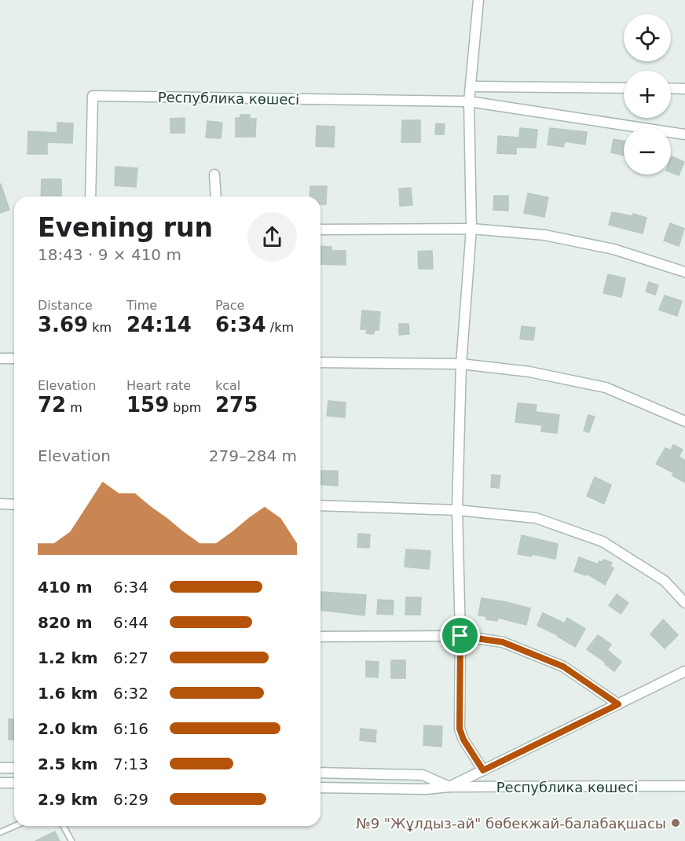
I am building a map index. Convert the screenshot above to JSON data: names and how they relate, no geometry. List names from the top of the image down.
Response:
{
  "streets": {
    "street": ["Республика көшесі"]
  },
  "places": ["№9 \"Жұлдыз-ай\" бөбекжай-балабақшасы"],
  "page": {
    "map_buttons": ["+", "−"],
    "heading": ["Evening run", "18:43 · 9 × 410 m"],
    "stats": [
      ["Distance", "3.69 km"],
      ["Time", "24:14"],
      ["Pace", "6:34 /km"],
      ["Elevation", "72 m"],
      ["Heart rate", "159 bpm"],
      ["kcal", "275"]
    ],
    "chart": ["Elevation", "279–284 m"],
    "list": [
      {
        "name": "410 m",
        "note": "6:34"
      },
      {
        "name": "820 m",
        "note": "6:44"
      },
      {
        "name": "1.2 km",
        "note": "6:27"
      },
      {
        "name": "1.6 km",
        "note": "6:32"
      },
      {
        "name": "2.0 km",
        "note": "6:16"
      },
      {
        "name": "2.5 km",
        "note": "7:13"
      },
      {
        "name": "2.9 km",
        "note": "6:29"
      }
    ]
  }
}
